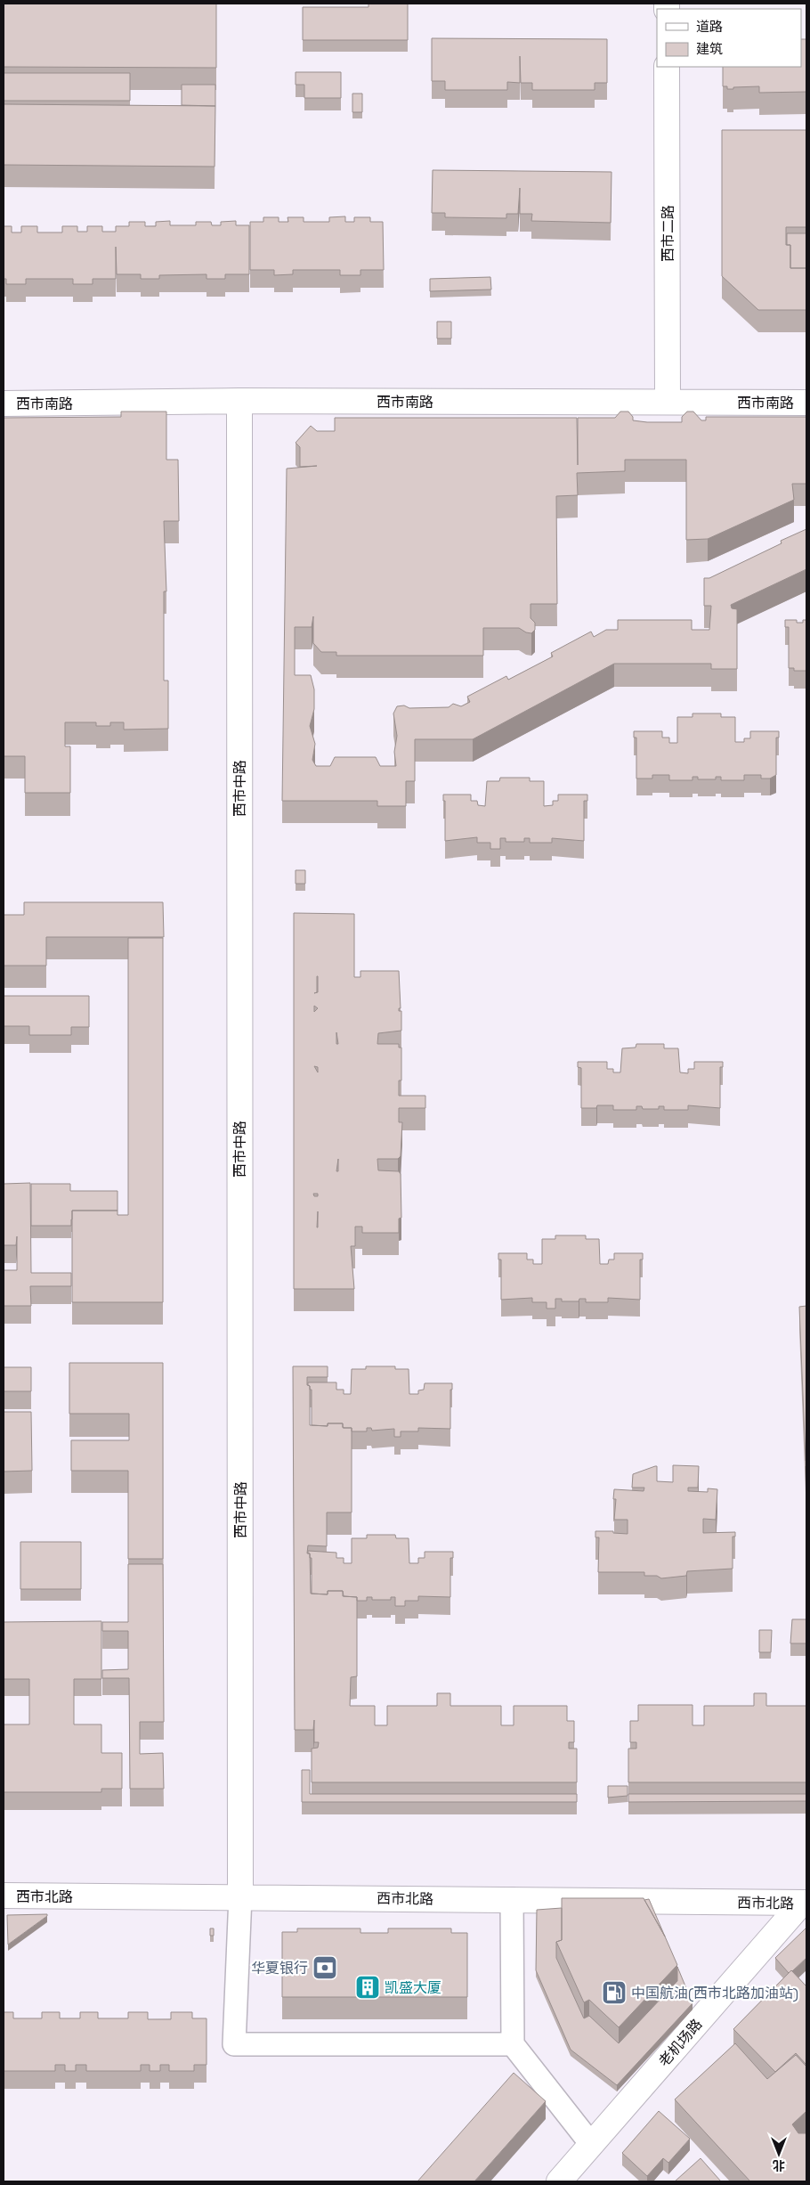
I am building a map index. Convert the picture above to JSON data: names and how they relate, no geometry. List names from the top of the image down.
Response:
{
  "streets": {
    "street": [
      "西市二路",
      "西市南路",
      "西市中路",
      "西市北路",
      "老机场路"
    ]
  },
  "crossings": [
    ["西市二路", "西市南路"],
    ["西市南路", "西市中路"],
    ["西市中路", "西市北路"],
    ["西市北路", "老机场路"]
  ],
  "places": {
    "bank": ["华夏银行"],
    "building": ["凯盛大厦"],
    "fuel station": ["中国航油(西市北路加油站)"]
  },
  "legend": ["道路", "建筑"],
  "north": "bottom"
}
